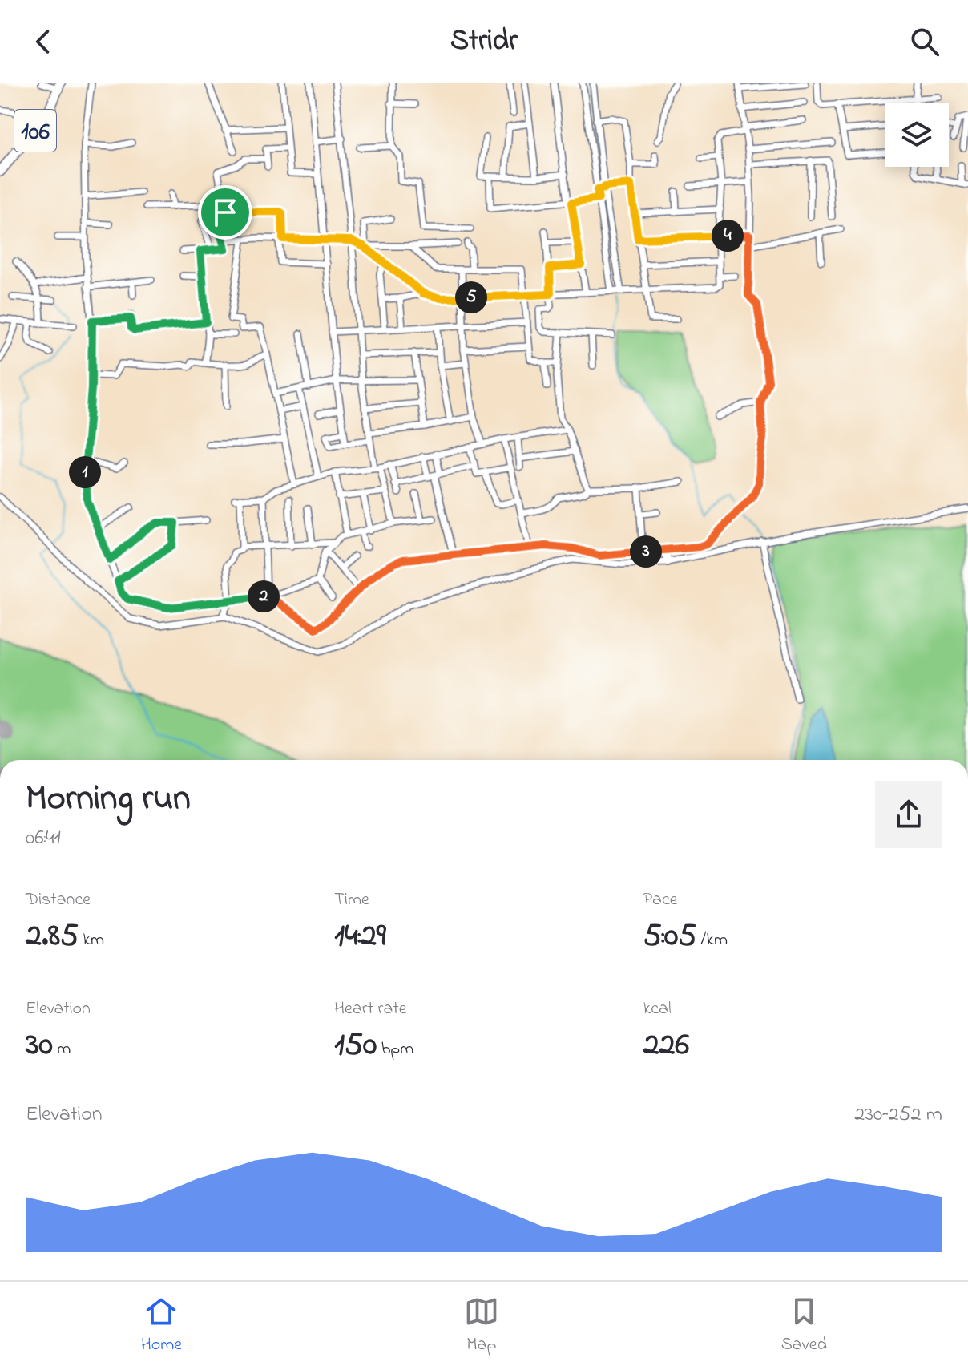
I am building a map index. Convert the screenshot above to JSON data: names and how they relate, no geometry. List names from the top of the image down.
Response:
{
  "streets": {
    "main road": ["106"]
  },
  "page": {
    "header": "Stridr",
    "pins": [
      "4",
      "5",
      "1",
      "3",
      "2"
    ],
    "heading": ["Morning run", "06:41"],
    "stats": [
      ["Distance", "2.85 km"],
      ["Time", "14:29"],
      ["Pace", "5:05 /km"],
      ["Elevation", "30 m"],
      ["Heart rate", "150 bpm"],
      ["kcal", "226"]
    ],
    "chart": ["Elevation", "230–252 m"],
    "tabs": ["Home", "Map", "Saved"]
  }
}
